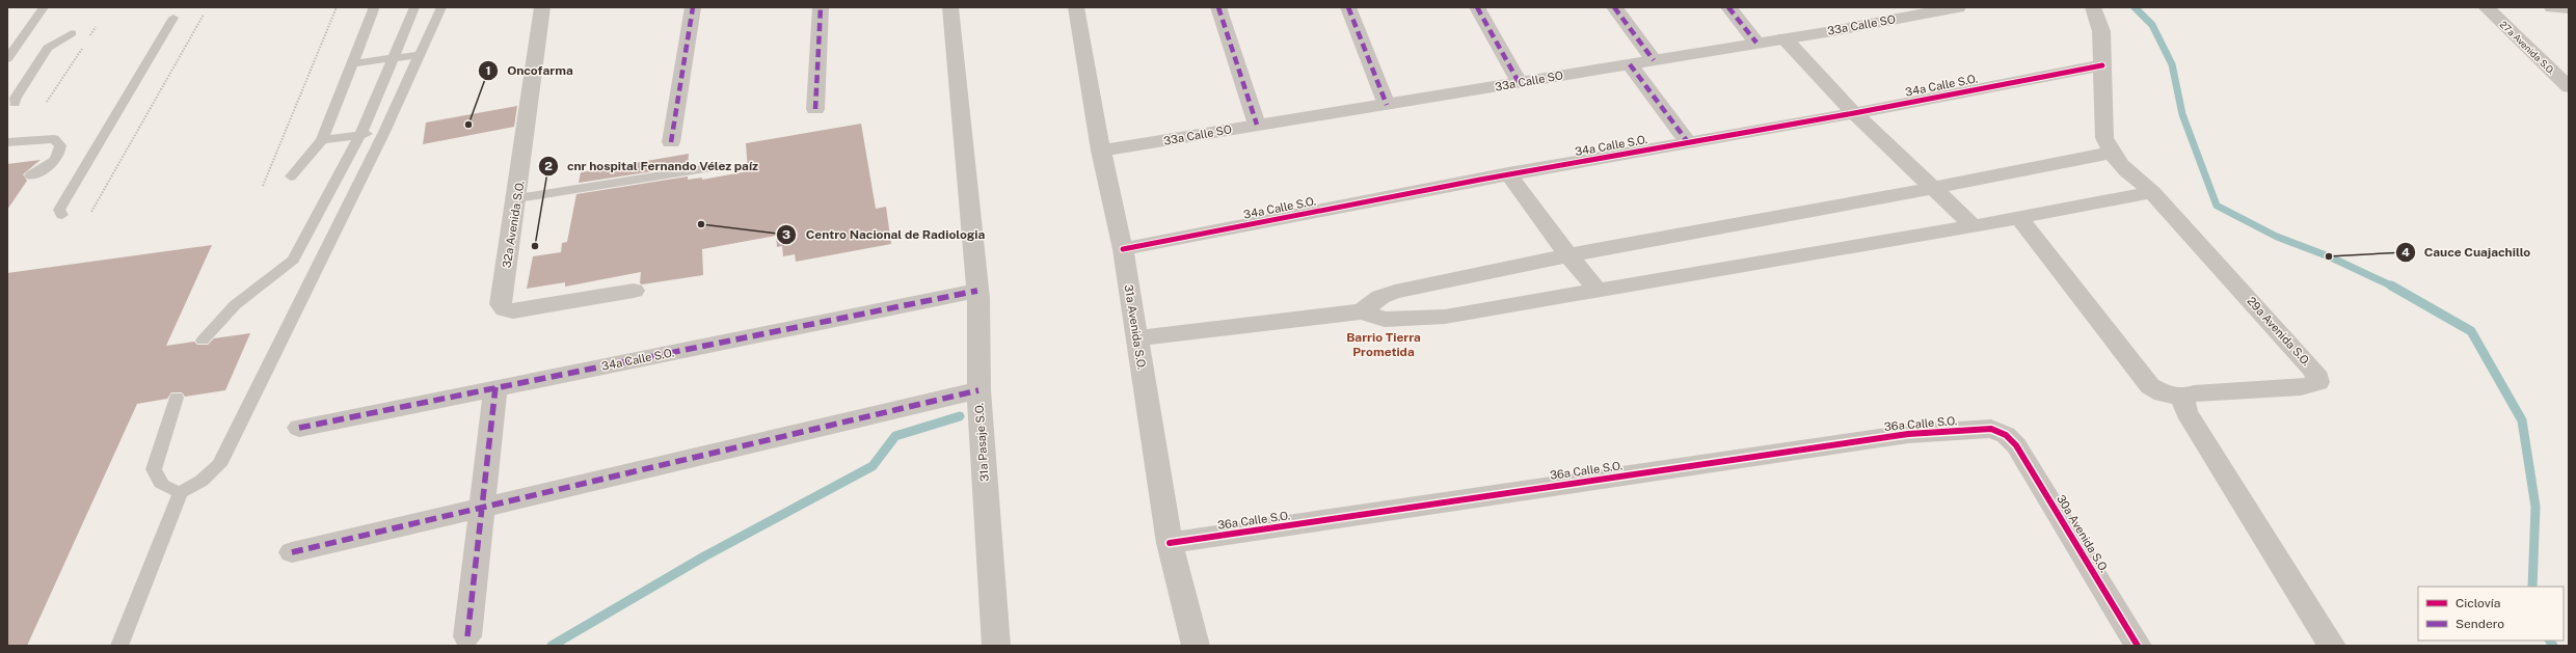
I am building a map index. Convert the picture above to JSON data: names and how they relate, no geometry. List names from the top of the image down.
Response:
{
  "streets": {
    "street": [
      "33a Calle SO",
      "27a Avenida S.O.",
      "34a Calle S.O.",
      "32a Avenida S.O.",
      "31a Avenida S.O.",
      "29a Avenida S.O.",
      "36a Calle S.O.",
      "31a Pasaje S.O.",
      "30a Avenida S.O."
    ]
  },
  "crossings": [
    ["33a Calle SO", "31a Avenida S.O."],
    ["34a Calle S.O.", "31a Avenida S.O."],
    ["34a Calle S.O.", "29a Avenida S.O."],
    ["34a Calle S.O.", "31a Pasaje S.O."],
    ["31a Avenida S.O.", "36a Calle S.O."],
    ["36a Calle S.O.", "30a Avenida S.O."]
  ],
  "districts": ["Barrio Tierra Prometida"],
  "places": [
    "Oncofarma",
    "Centro Nacional de Radiologia",
    "cnr hospital Fernando Vélez paíz",
    "Cauce Cuajachillo"
  ],
  "legend": ["Ciclovía", "Sendero"]
}
